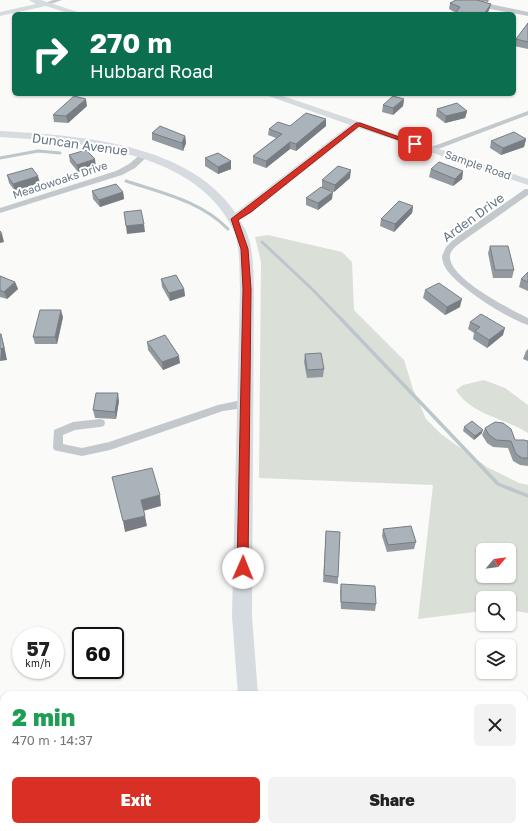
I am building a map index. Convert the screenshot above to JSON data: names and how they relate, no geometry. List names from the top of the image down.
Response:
{
  "streets": {
    "main road": ["Duncan Avenue"],
    "street": ["Sample Road", "Meadowoaks Drive", "Arden Drive"]
  },
  "crossings": [
    ["Duncan Avenue", "Meadowoaks Drive"]
  ],
  "north": "top right",
  "page": {
    "turn": ["270 m", "Hubbard Road"],
    "speed": "57 km/h",
    "limit": "60",
    "heading": ["2 min", "470 m · 14:37"],
    "buttons": ["Exit", "Share"]
  }
}
